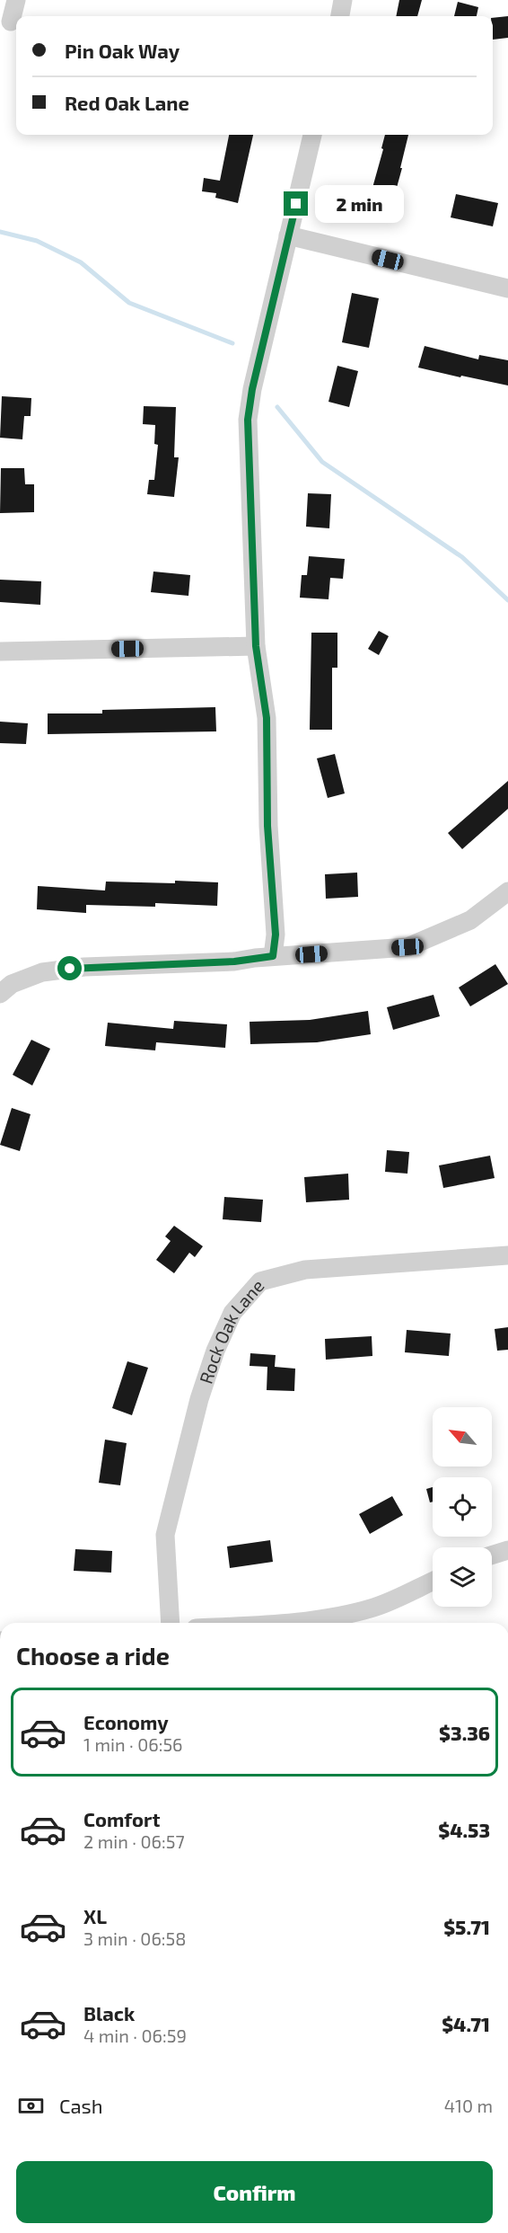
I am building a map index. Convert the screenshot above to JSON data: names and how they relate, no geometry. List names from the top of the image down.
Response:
{
  "streets": {
    "street": ["Rock Oak Lane"]
  },
  "north": "top left",
  "page": {
    "banner": ["Pin Oak Way", "Red Oak Lane"],
    "bubble": "2 min",
    "heading": "Choose a ride",
    "list": [
      {
        "name": "Economy",
        "note": "1 min · 06:56",
        "value": "$3.36"
      },
      {
        "name": "Comfort",
        "note": "2 min · 06:57",
        "value": "$4.53"
      },
      {
        "name": "XL",
        "note": "3 min · 06:58",
        "value": "$5.71"
      },
      {
        "name": "Black",
        "note": "4 min · 06:59",
        "value": "$4.71"
      }
    ],
    "pay": ["Cash", "410 m"],
    "buttons": "Confirm"
  }
}
